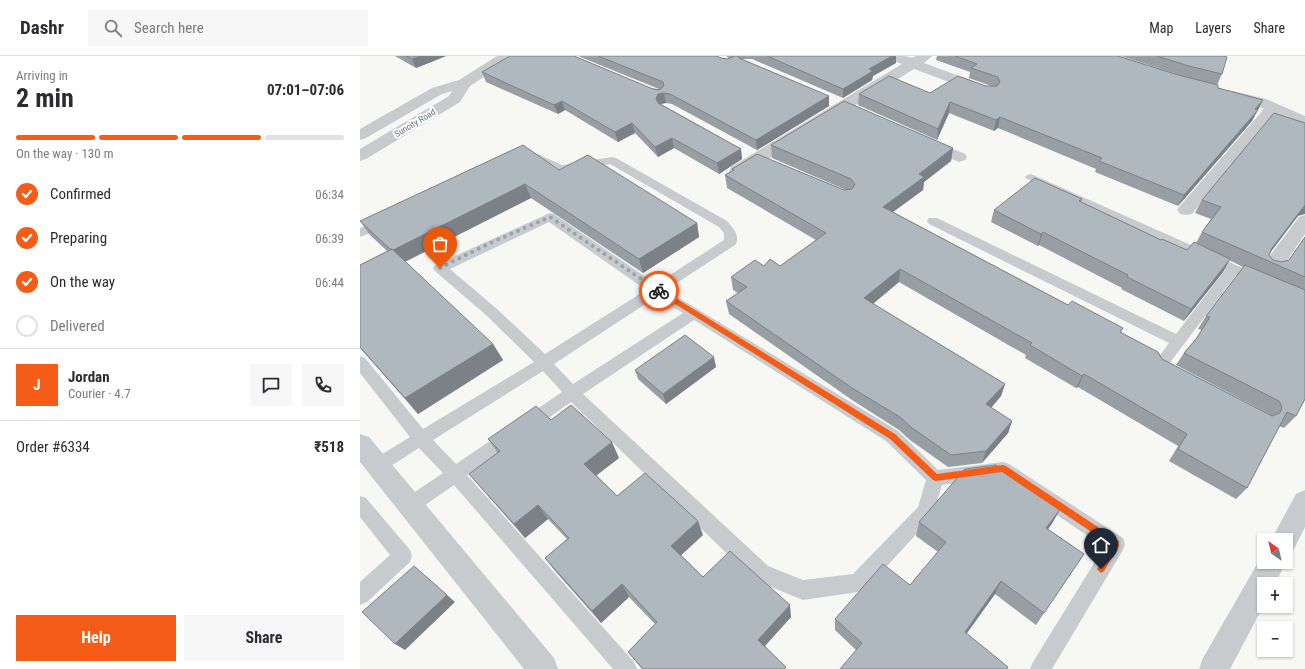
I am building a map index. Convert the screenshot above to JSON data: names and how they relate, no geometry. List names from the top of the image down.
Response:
{
  "streets": {
    "street": ["Suncity Road"]
  },
  "north": "top left",
  "page": {
    "header": "Dashr",
    "search": "Search here",
    "nav": ["Map", "Layers", "Share"],
    "heading": ["2 min", "Arriving in", "07:01–07:06"],
    "panel": [
      "Jordan",
      "Courier · 4.7",
      "Order #6334",
      "₹518"
    ],
    "bar": "On the way · 130 m",
    "list": [
      ["Confirmed", "06:34"],
      ["Preparing", "06:39"],
      ["On the way", "06:44"],
      "Delivered"
    ],
    "round": "J",
    "map_buttons": ["+", "−"],
    "buttons": ["Help", "Share"]
  }
}
